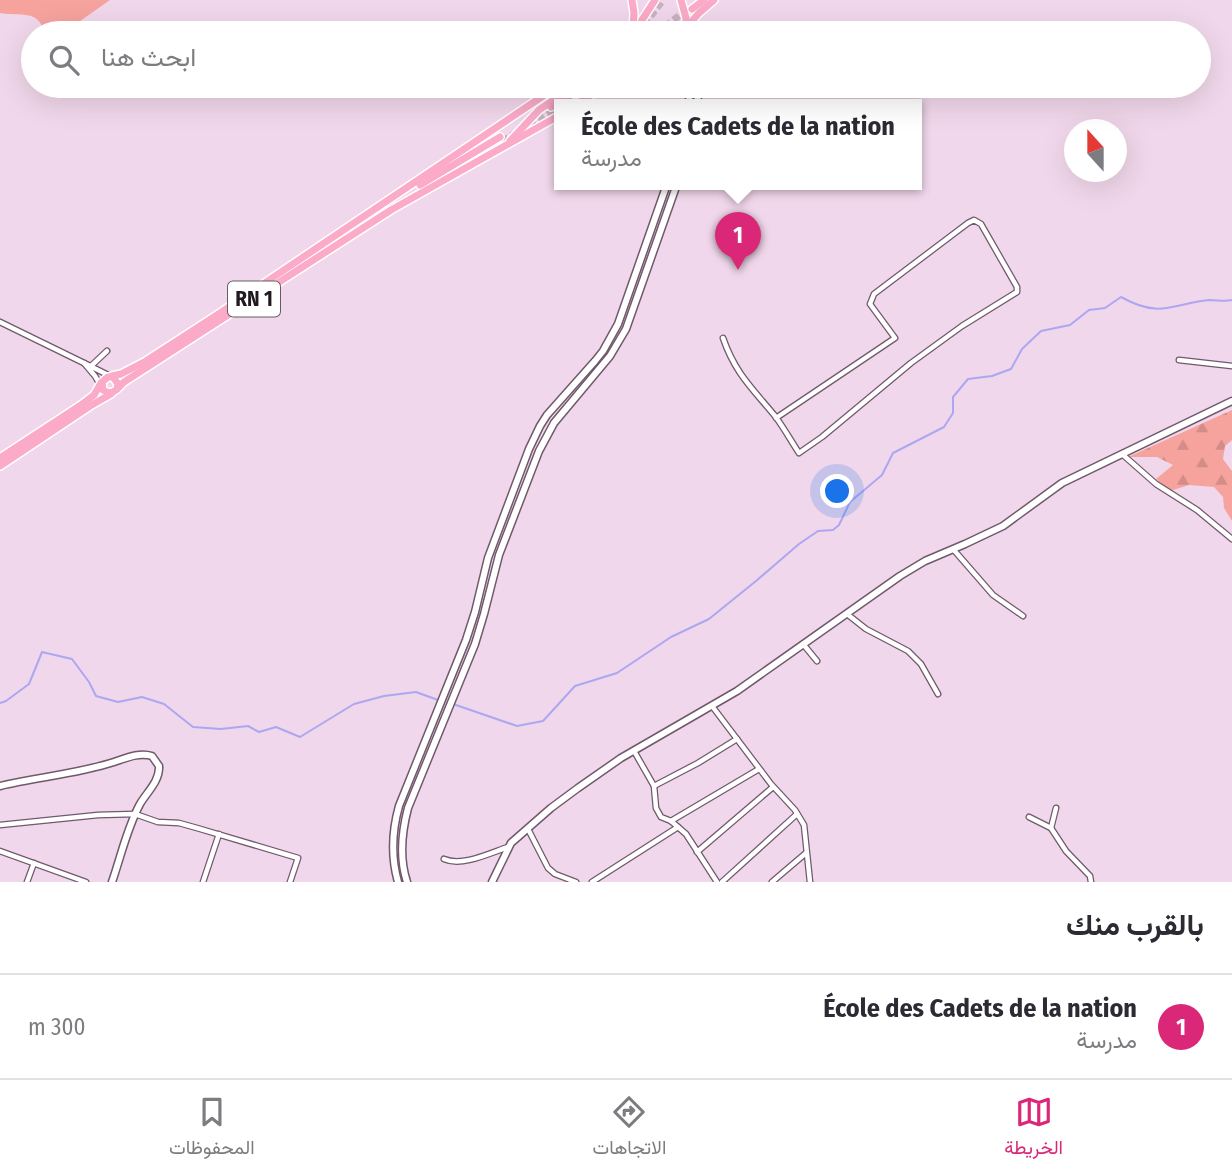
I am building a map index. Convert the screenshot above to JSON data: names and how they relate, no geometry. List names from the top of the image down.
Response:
{
  "streets": {
    "main road": ["RN 1"]
  },
  "north": "top",
  "page": {
    "search": "ابحث هنا",
    "popup": ["École des Cadets de la nation", "مدرسة"],
    "pins": "1",
    "heading": "بالقرب منك",
    "list": [
      {
        "mark": "1",
        "name": "École des Cadets de la nation",
        "note": "مدرسة",
        "value": "300 m"
      }
    ],
    "nav": ["الخريطة", "الاتجاهات", "المحفوظات"]
  }
}
